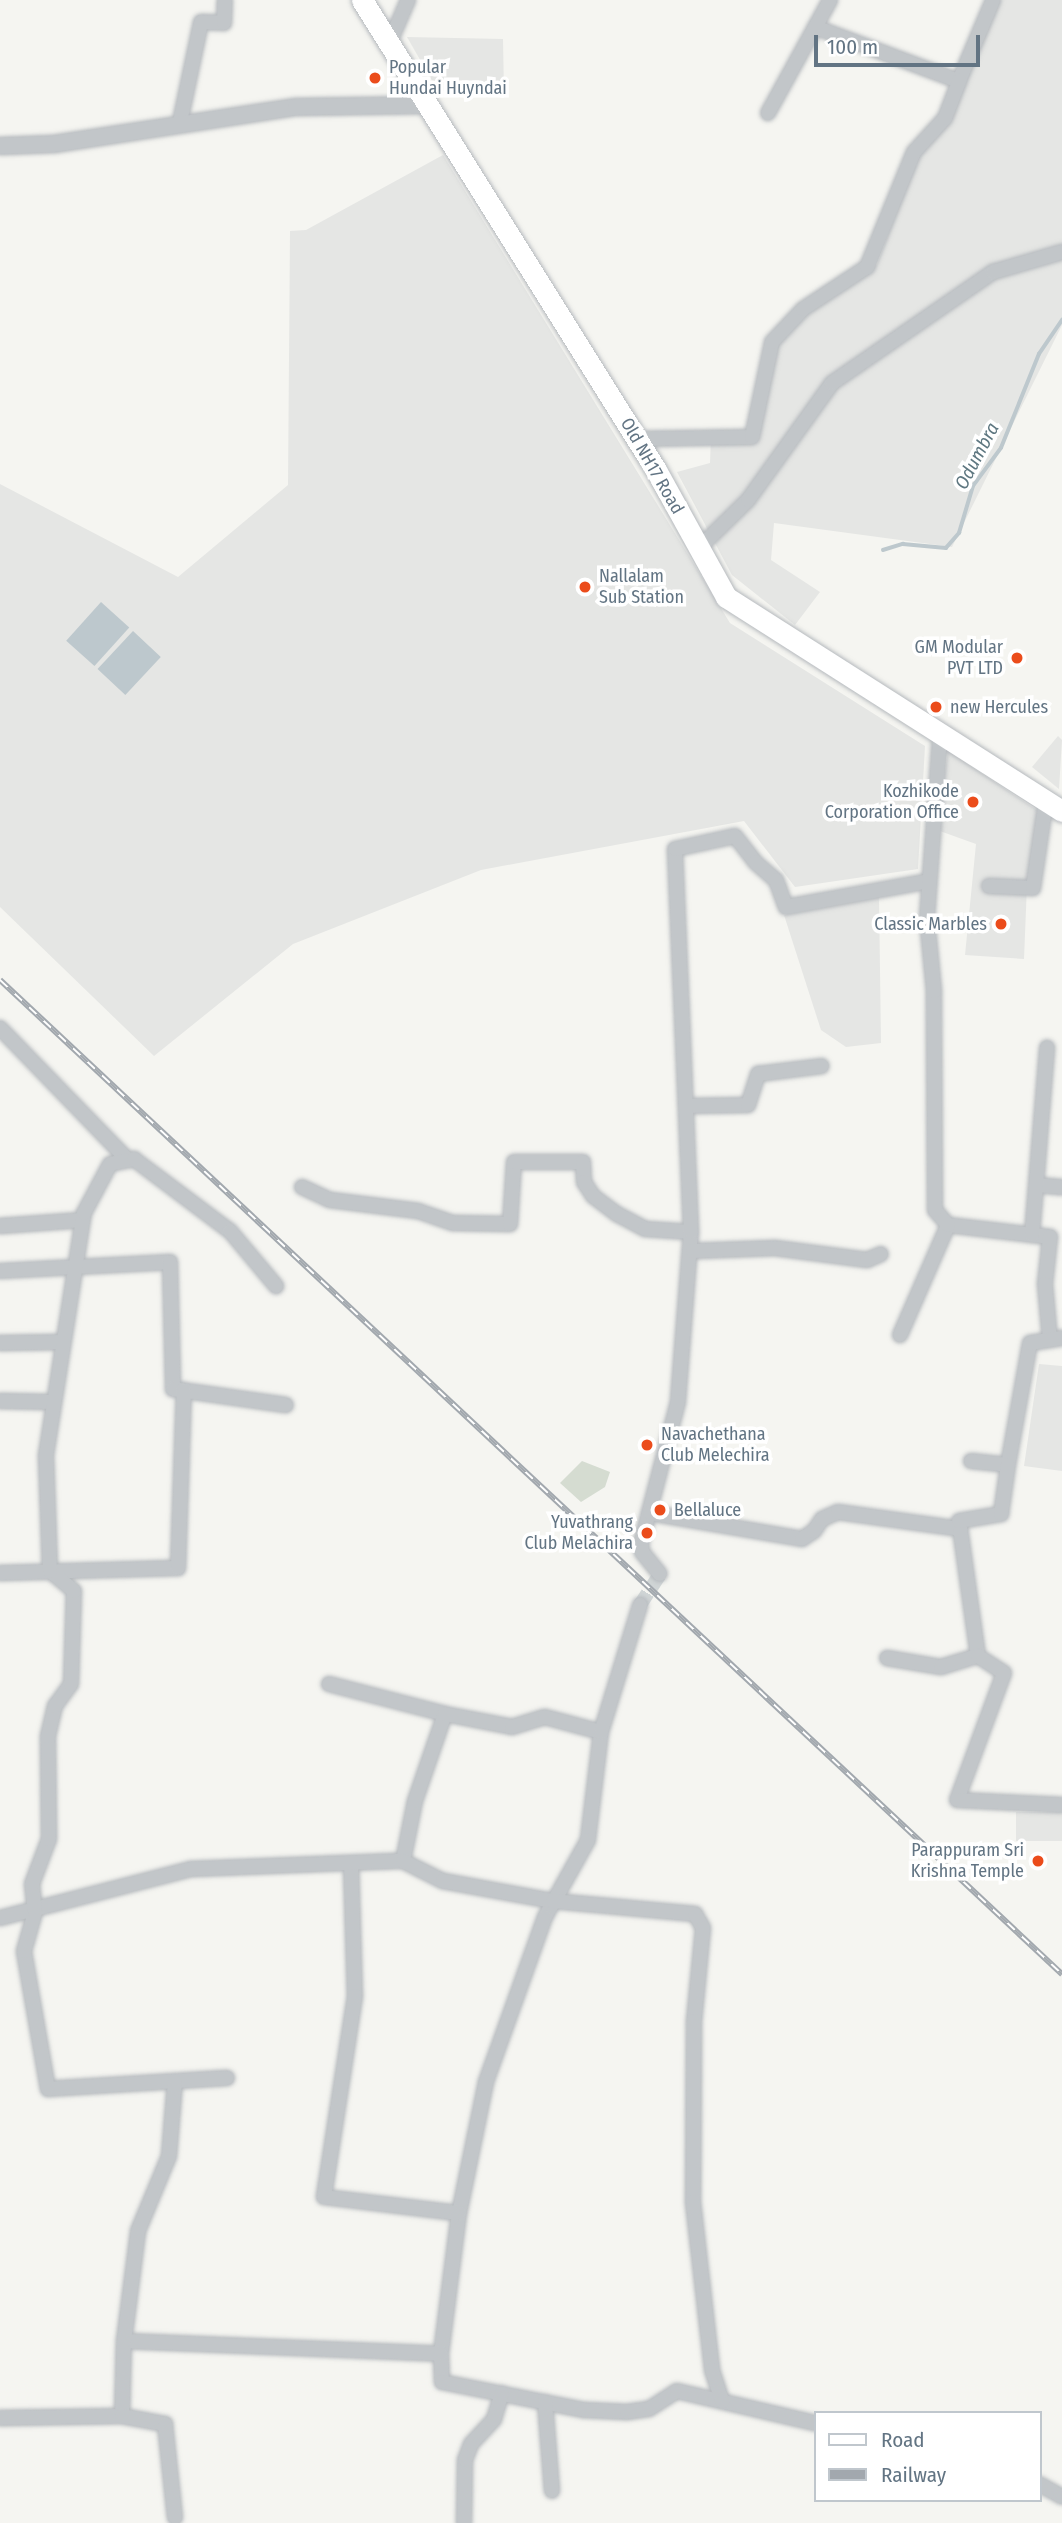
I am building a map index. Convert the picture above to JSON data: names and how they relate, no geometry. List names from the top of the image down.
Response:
{
  "streets": {
    "main road": ["Old NH17 Road"]
  },
  "water": ["Odumbra"],
  "places": [
    "Popular Hundai Huyndai",
    "Nallalam Sub Station",
    "GM Modular PVT LTD",
    "new Hercules",
    "Kozhikode Corporation Office",
    "Classic Marbles",
    "Navachethana Club Melechira",
    "Bellaluce",
    "Yuvathrang Club Melachira",
    "Parappuram Sri Krishna Temple"
  ],
  "legend": ["Road", "Railway"],
  "scale_bar": "100 m"
}
